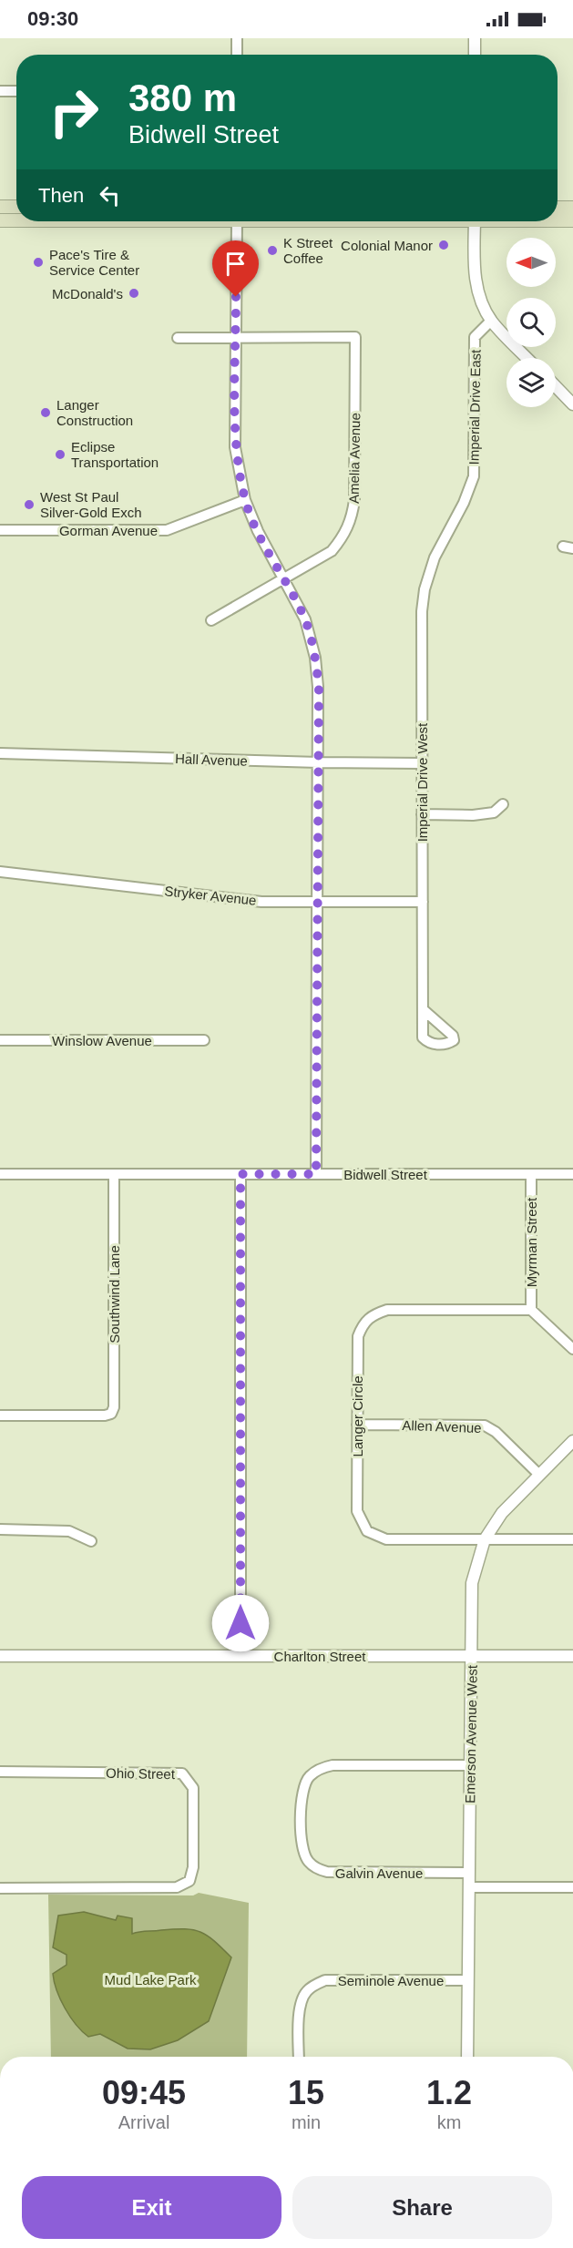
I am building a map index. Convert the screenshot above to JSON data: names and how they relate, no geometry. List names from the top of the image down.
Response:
{
  "streets": {
    "street": [
      "Imperial Drive East",
      "Amelia Avenue",
      "Gorman Avenue",
      "Hall Avenue",
      "Imperial Drive West",
      "Stryker Avenue",
      "Winslow Avenue",
      "Bidwell Street",
      "Myrman Street",
      "Southwind Lane",
      "Langer Circle",
      "Allen Avenue",
      "Charlton Street",
      "Emerson Avenue West",
      "Ohio Street",
      "Galvin Avenue",
      "Seminole Avenue"
    ]
  },
  "crossings": [
    ["Imperial Drive East", "Imperial Drive West"],
    ["Hall Avenue", "Imperial Drive West"],
    ["Imperial Drive West", "Stryker Avenue"],
    ["Bidwell Street", "Myrman Street"],
    ["Bidwell Street", "Southwind Lane"],
    ["Myrman Street", "Langer Circle"],
    ["Langer Circle", "Allen Avenue"],
    ["Langer Circle", "Emerson Avenue West"],
    ["Allen Avenue", "Emerson Avenue West"],
    ["Charlton Street", "Emerson Avenue West"],
    ["Emerson Avenue West", "Galvin Avenue"],
    ["Emerson Avenue West", "Seminole Avenue"]
  ],
  "parks": ["Mud Lake Park"],
  "places": [
    "Colonial Manor",
    "K Street Coffee",
    "Pace's Tire & Service Center",
    "McDonald's",
    "Langer Construction",
    "Eclipse Transportation",
    "West St Paul Silver-Gold Exch"
  ],
  "north": "left",
  "page": {
    "status": "09:30",
    "turn": ["380 m", "Bidwell Street"],
    "then": "Then",
    "eta": [
      "09:45",
      "Arrival",
      "15",
      "min",
      "1.2",
      "km"
    ],
    "buttons": ["Exit", "Share"]
  }
}
